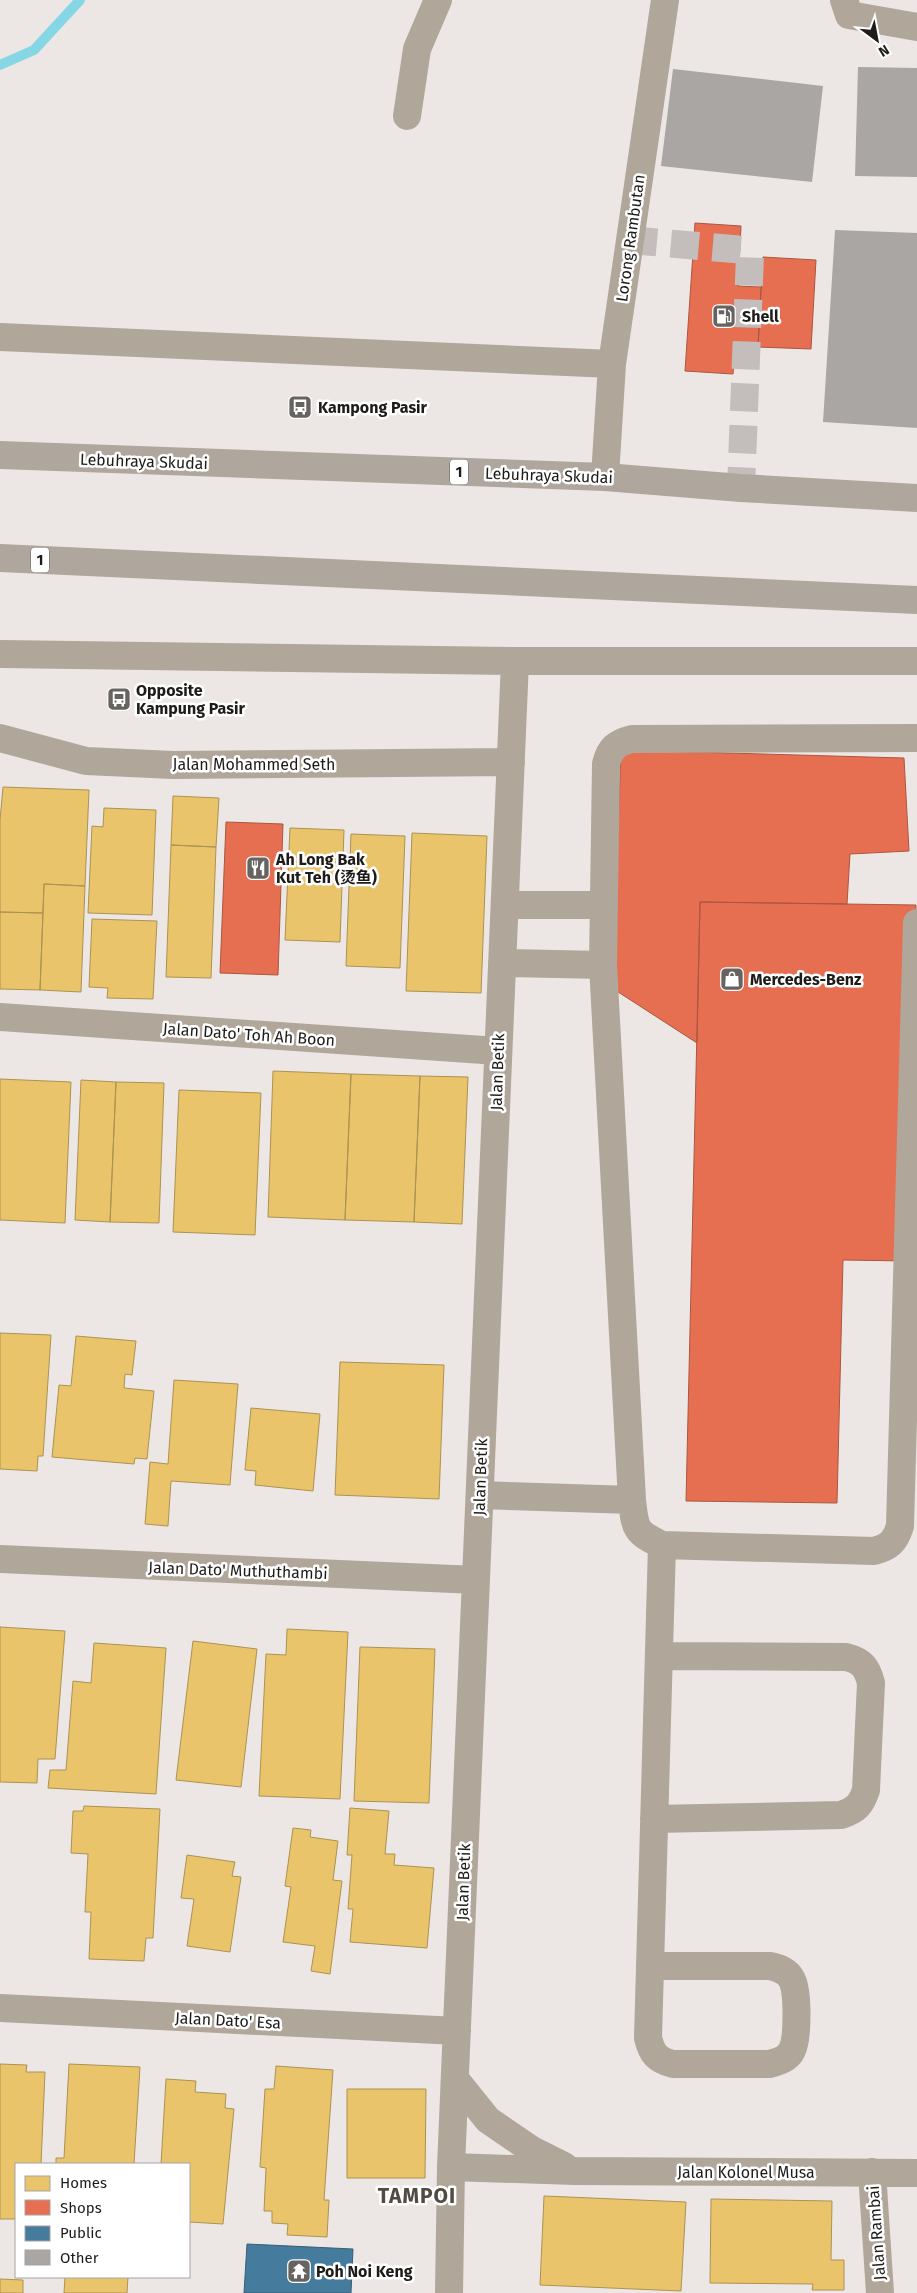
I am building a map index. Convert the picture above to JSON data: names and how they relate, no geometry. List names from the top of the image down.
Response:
{
  "streets": {
    "highway": ["Lebuhraya Skudai", "1"],
    "street": [
      "Lorong Rambutan",
      "Jalan Mohammed Seth",
      "Jalan Dato' Toh Ah Boon",
      "Jalan Betik",
      "Jalan Dato' Muthuthambi",
      "Jalan Dato' Esa",
      "Jalan Kolonel Musa",
      "Jalan Rambai"
    ]
  },
  "crossings": [
    ["Lorong Rambutan", "Lebuhraya Skudai"],
    ["Jalan Mohammed Seth", "Jalan Betik"],
    ["Jalan Dato' Toh Ah Boon", "Jalan Betik"],
    ["Jalan Betik", "Jalan Dato' Muthuthambi"],
    ["Jalan Betik", "Jalan Dato' Esa"],
    ["Jalan Betik", "Jalan Kolonel Musa"],
    ["Jalan Kolonel Musa", "Jalan Rambai"]
  ],
  "districts": ["TAMPOI"],
  "places": {
    "fuel station": ["Shell"],
    "bus stop": ["Kampong Pasir", "Opposite Kampung Pasir"],
    "restaurant": ["Ah Long Bak Kut Teh (烫鱼)"],
    "shop": ["Mercedes-Benz"],
    "temple": ["Poh Noi Keng"]
  },
  "legend": [
    "Homes",
    "Shops",
    "Public",
    "Other"
  ],
  "north": "bottom right"
}
